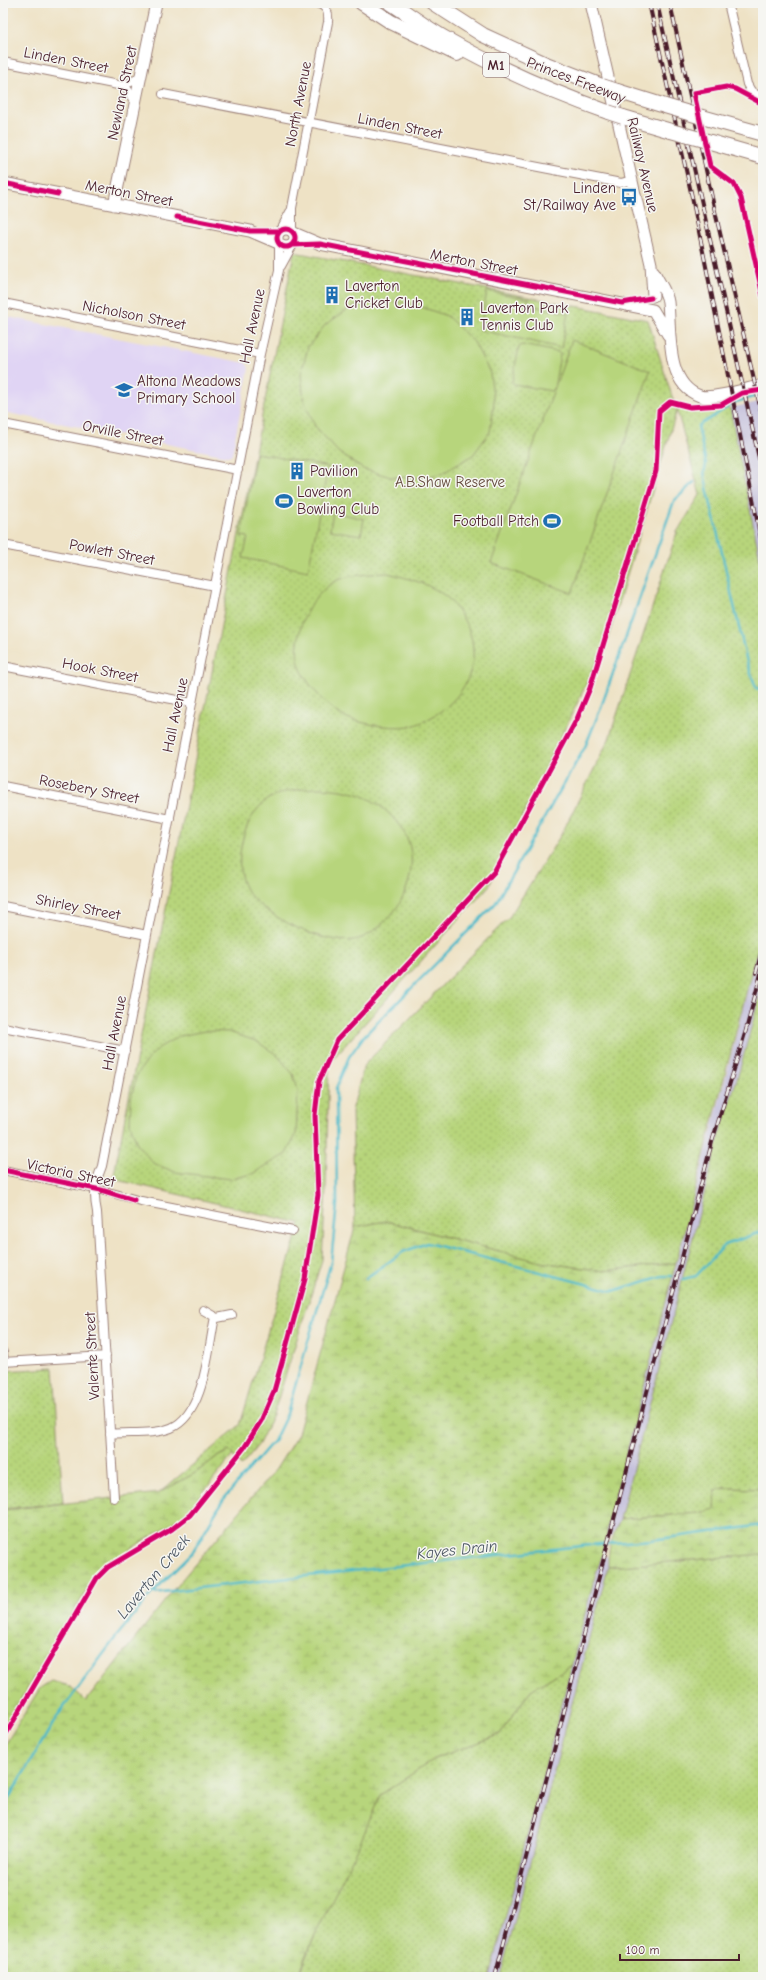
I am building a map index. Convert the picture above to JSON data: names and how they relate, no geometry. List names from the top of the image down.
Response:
{
  "streets": {
    "highway": ["M1", "Princes Freeway"],
    "street": [
      "Linden Street",
      "Newland Street",
      "North Avenue",
      "Railway Avenue",
      "Merton Street",
      "Nicholson Street",
      "Hall Avenue",
      "Orville Street",
      "Powlett Street",
      "Hook Street",
      "Rosebery Street",
      "Shirley Street",
      "Victoria Street",
      "Valente Street"
    ]
  },
  "crossings": [
    ["Linden Street", "Newland Street"],
    ["Linden Street", "North Avenue"],
    ["Linden Street", "Railway Avenue"],
    ["Newland Street", "Merton Street"],
    ["North Avenue", "Merton Street"],
    ["North Avenue", "Hall Avenue"],
    ["Railway Avenue", "Merton Street"],
    ["Merton Street", "Hall Avenue"],
    ["Nicholson Street", "Hall Avenue"],
    ["Hall Avenue", "Orville Street"],
    ["Hall Avenue", "Powlett Street"],
    ["Hall Avenue", "Hook Street"],
    ["Hall Avenue", "Rosebery Street"],
    ["Hall Avenue", "Shirley Street"],
    ["Hall Avenue", "Victoria Street"],
    ["Hall Avenue", "Valente Street"],
    ["Victoria Street", "Valente Street"]
  ],
  "water": ["Kayes Drain", "Laverton Creek"],
  "parks": ["A.B.Shaw Reserve"],
  "places": {
    "bus stop": ["Linden St/Railway Ave"],
    "building": ["Laverton Cricket Club", "Laverton Park Tennis Club", "Pavilion"],
    "school or university": ["Altona Meadows Primary School"],
    "sports": ["Laverton Bowling Club", "Football Pitch"]
  },
  "scale_bar": "100 m"
}
